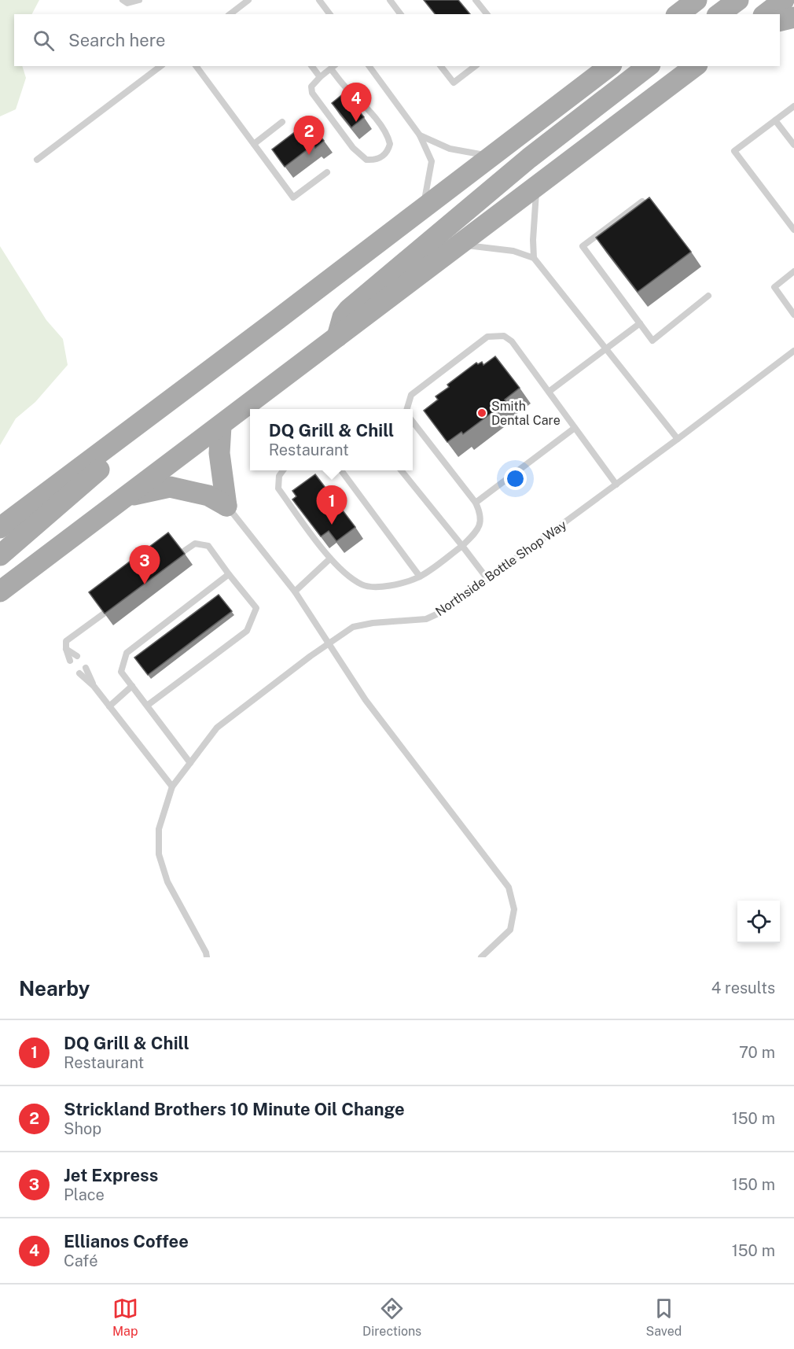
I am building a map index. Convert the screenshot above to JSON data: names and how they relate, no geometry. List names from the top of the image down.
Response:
{
  "streets": {
    "lane": ["Northside Bottle Shop Way"]
  },
  "places": ["Smith Dental Care"],
  "page": {
    "search": "Search here",
    "pins": [
      "4",
      "2",
      "1",
      "3"
    ],
    "popup": ["DQ Grill & Chill", "Restaurant"],
    "heading": ["Nearby", "4 results"],
    "list": [
      {
        "mark": "1",
        "name": "DQ Grill & Chill",
        "note": "Restaurant",
        "value": "70 m"
      },
      {
        "mark": "2",
        "name": "Strickland Brothers 10 Minute Oil Change",
        "note": "Shop",
        "value": "150 m"
      },
      {
        "mark": "3",
        "name": "Jet Express",
        "note": "Place",
        "value": "150 m"
      },
      {
        "mark": "4",
        "name": "Ellianos Coffee",
        "note": "Café",
        "value": "150 m"
      }
    ],
    "nav": ["Map", "Directions", "Saved"]
  }
}
